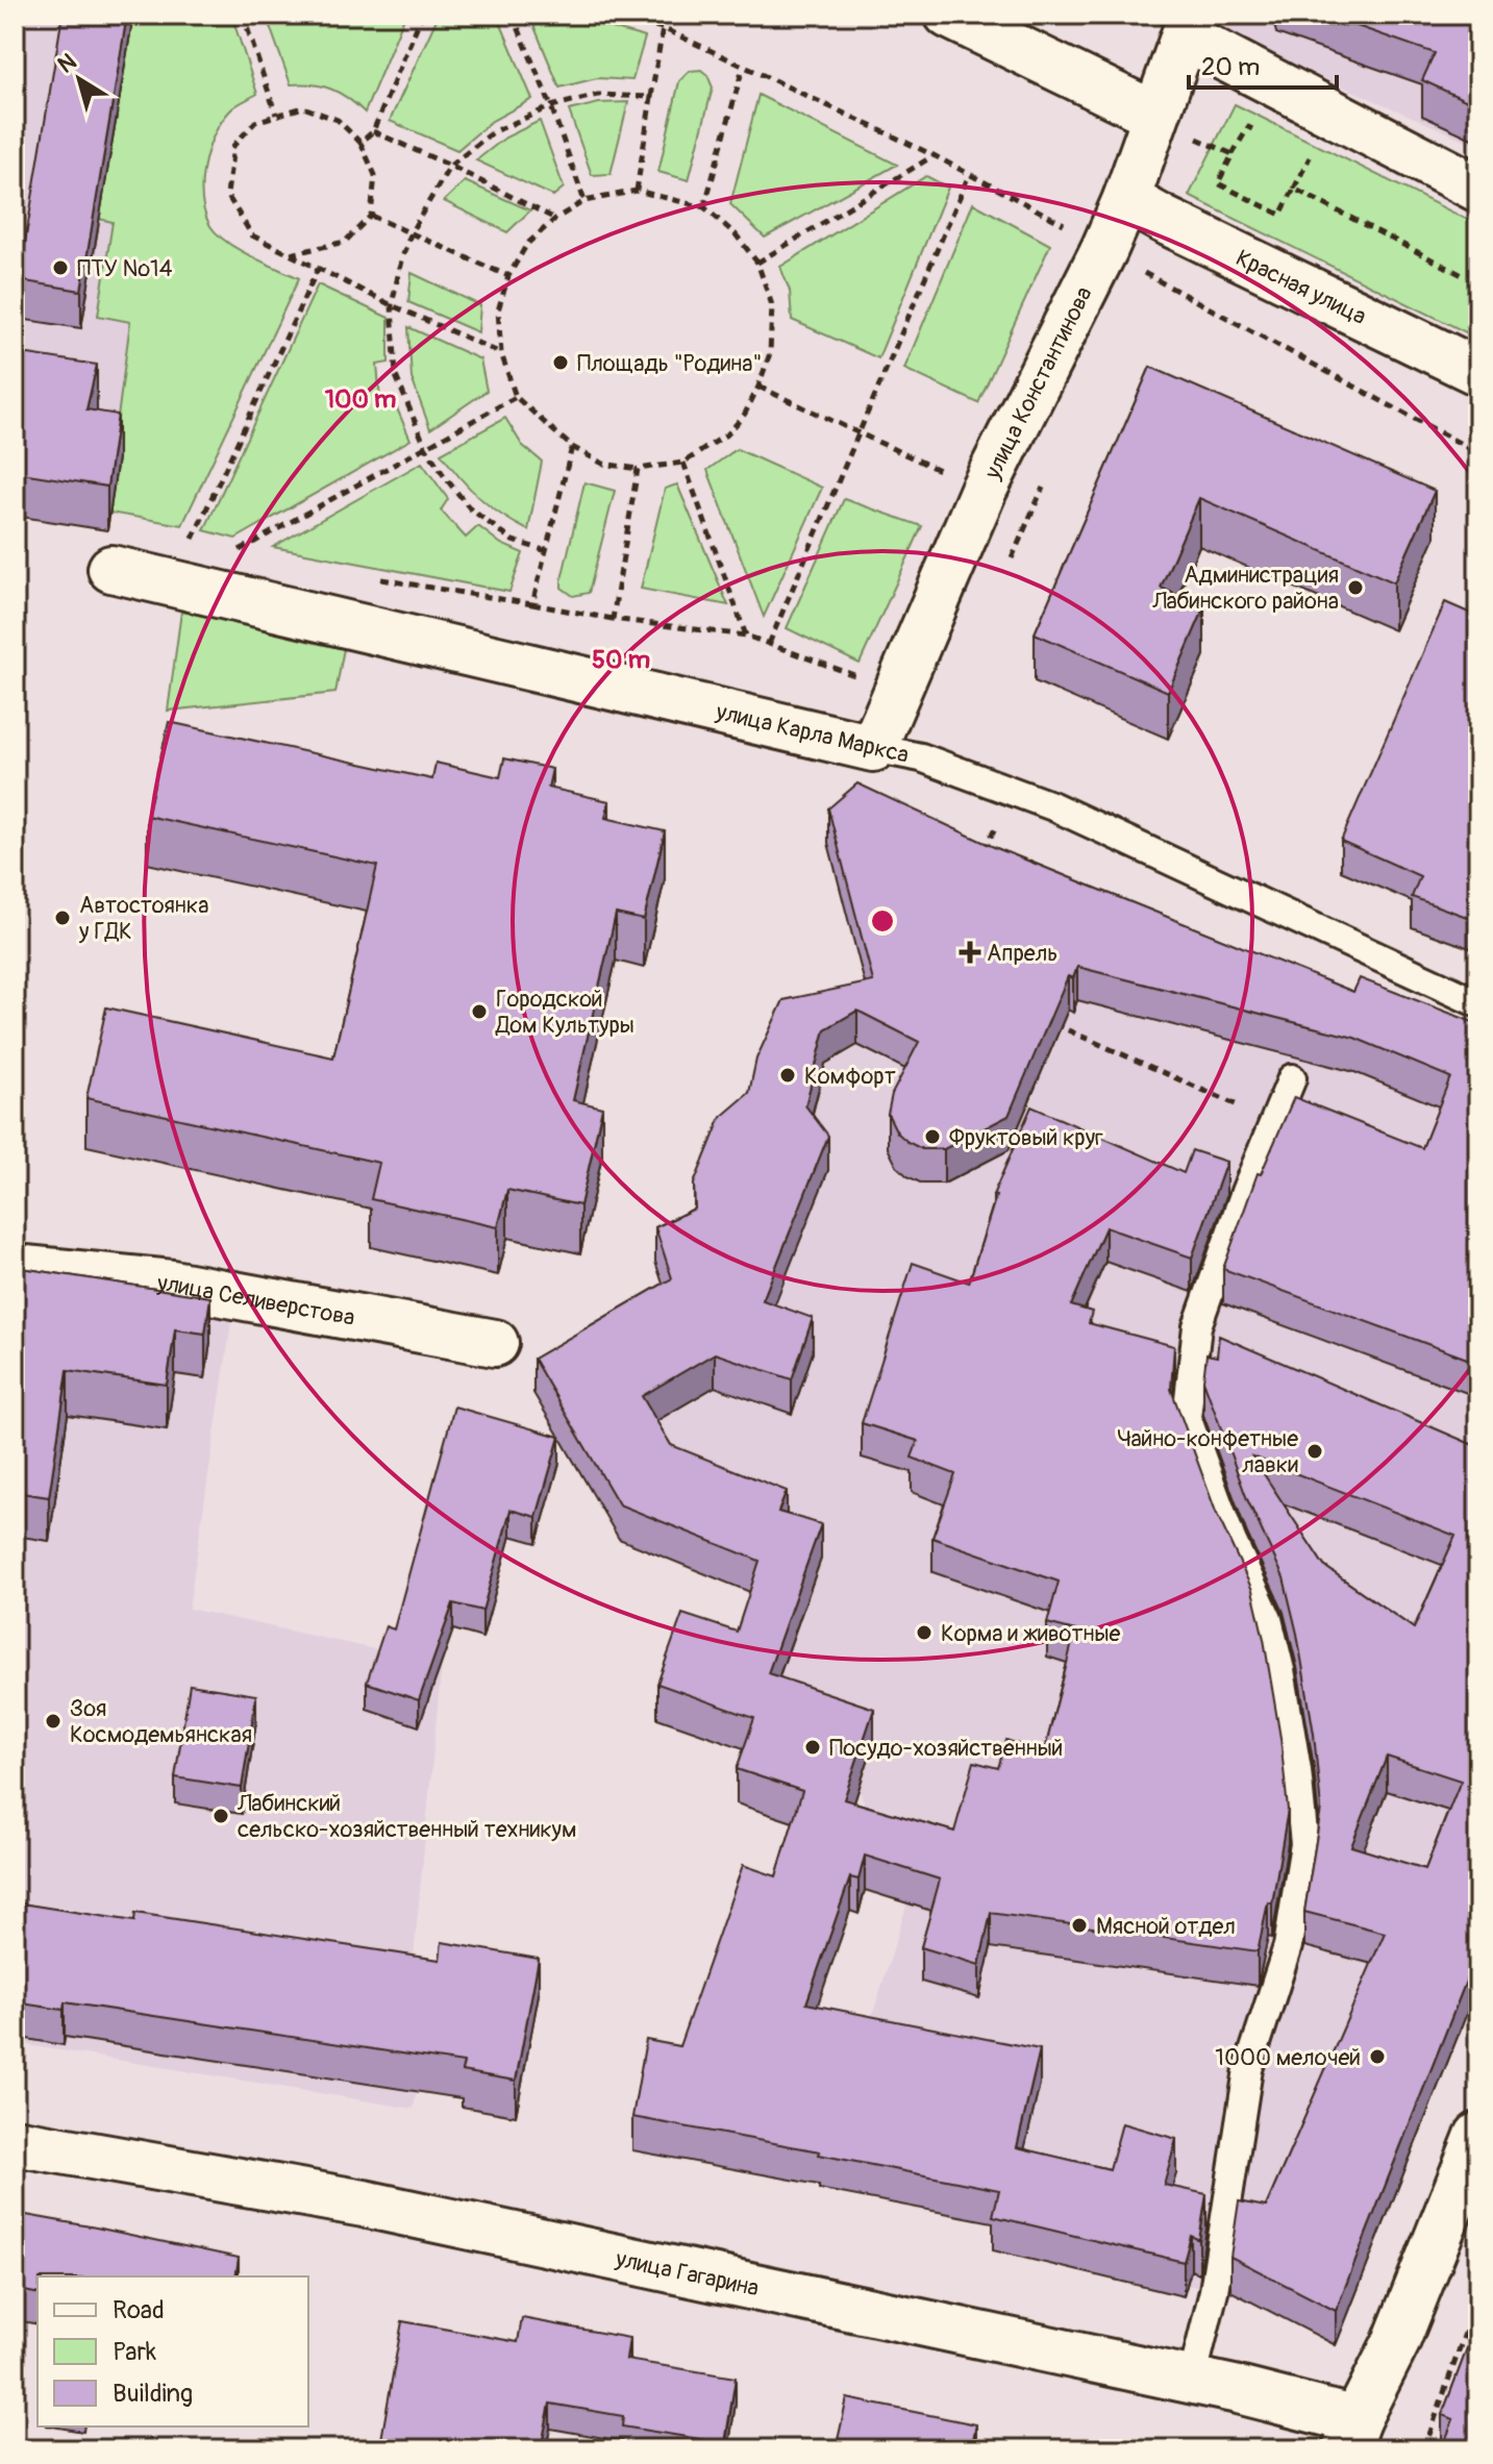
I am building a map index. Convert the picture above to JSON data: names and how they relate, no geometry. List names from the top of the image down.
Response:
{
  "streets": {
    "street": [
      "Красная улица",
      "улица Константинова",
      "улица Карла Маркса",
      "улица Селиверстова",
      "улица Гагарина"
    ]
  },
  "crossings": [
    ["Красная улица", "улица Константинова"],
    ["улица Константинова", "улица Карла Маркса"]
  ],
  "places": {
    "other": [
      "ПТУ №14",
      "Площадь \"Родина\"",
      "Администрация Лабинского района",
      "Автостоянка у ГДК",
      "Городской Дом Культуры",
      "Комфорт",
      "Фруктовый круг",
      "Чайно-конфетные лавки",
      "Корма и животные",
      "Зоя Космодемьянская",
      "Посудо-хозяйственный",
      "Лабинский сельско-хозяйственный техникум",
      "Мясной отдел",
      "1000 мелочей"
    ],
    "health": ["Апрель"]
  },
  "legend": ["Road", "Park", "Building"],
  "scale_bar": "20 m",
  "north": "top left",
  "rings": ["100 m", "50 m"]
}
